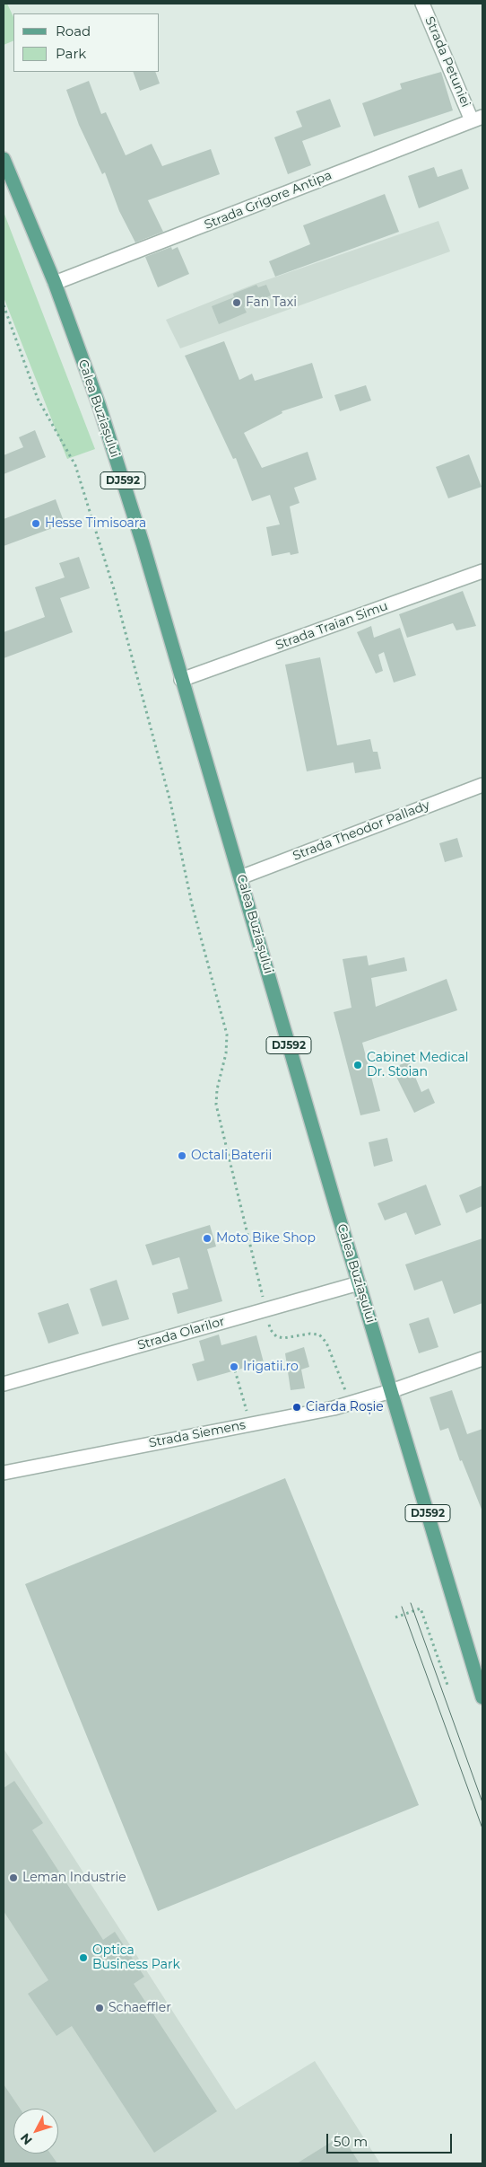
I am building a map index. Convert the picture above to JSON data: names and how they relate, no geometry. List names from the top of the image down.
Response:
{
  "streets": {
    "main road": ["Calea Buziașului", "DJ592"],
    "street": [
      "Strada Petuniei",
      "Strada Grigore Antipa",
      "Strada Traian Simu",
      "Strada Theodor Pallady",
      "Strada Olarilor",
      "Strada Siemens"
    ]
  },
  "crossings": [
    ["Strada Petuniei", "Strada Grigore Antipa"],
    ["Strada Grigore Antipa", "Calea Buziașului"],
    ["Calea Buziașului", "Strada Traian Simu"],
    ["Calea Buziașului", "Strada Theodor Pallady"],
    ["Calea Buziașului", "Strada Olarilor"],
    ["Calea Buziașului", "Strada Siemens"]
  ],
  "places": [
    "Fan Taxi",
    "Hesse Timisoara",
    "Cabinet Medical Dr. Stoian",
    "Octali Baterii",
    "Moto Bike Shop",
    "Irigatii.ro",
    "Ciarda Roșie",
    "Leman Industrie",
    "Optica Business Park",
    "Schaeffler"
  ],
  "legend": ["Road", "Park"],
  "scale_bar": "50 m",
  "north": "bottom left"
}
